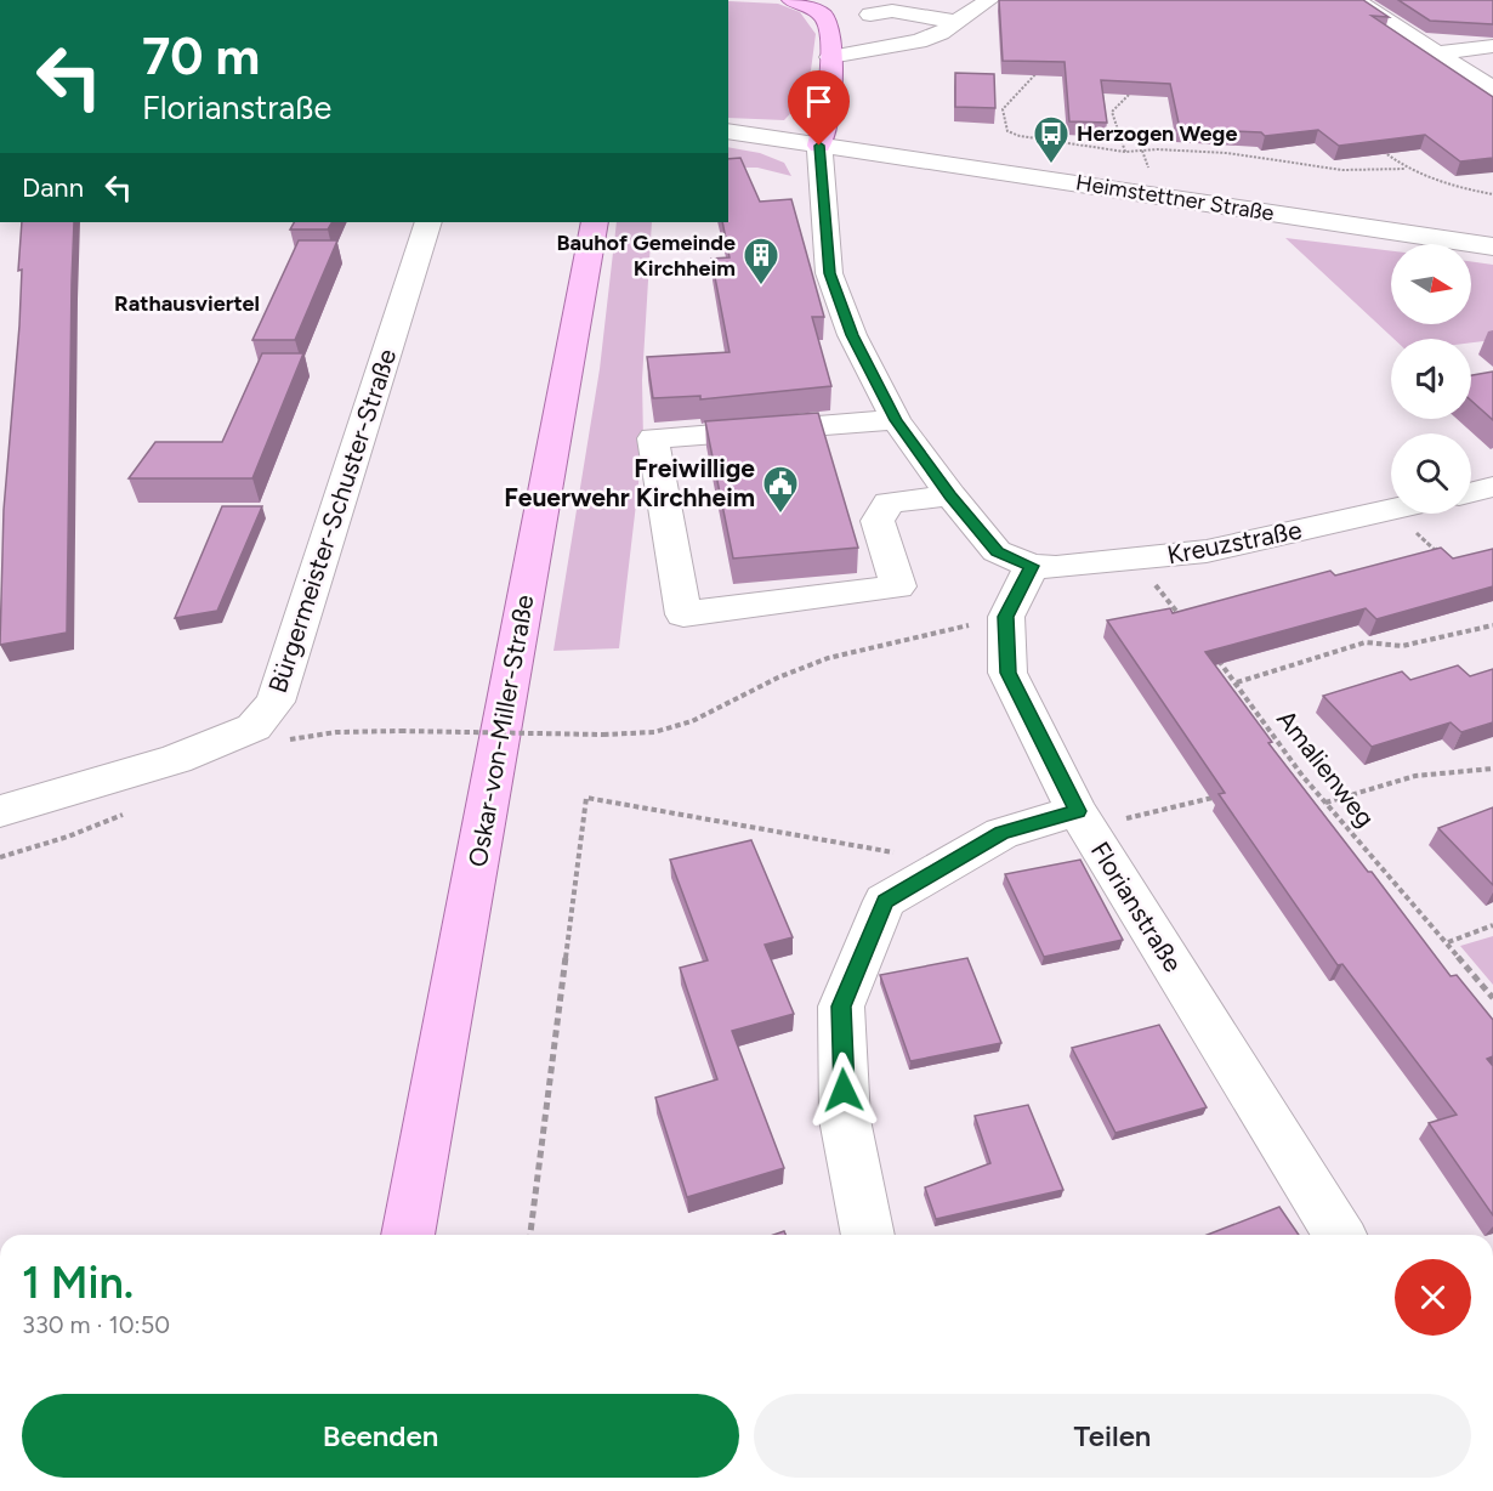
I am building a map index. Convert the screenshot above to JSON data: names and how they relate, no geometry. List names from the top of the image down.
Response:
{
  "streets": {
    "main road": ["Oskar-von-Miller-Straße"],
    "street": [
      "Heimstettner Straße",
      "Bürgermeister-Schuster-Straße",
      "Kreuzstraße",
      "Florianstraße"
    ],
    "path": ["Amalienweg"]
  },
  "crossings": [
    ["Kreuzstraße", "Florianstraße"]
  ],
  "districts": ["Rathausviertel"],
  "places": {
    "bus stop": ["Herzogen Wege"],
    "building": ["Bauhof Gemeinde Kirchheim"],
    "public building": ["Freiwillige Feuerwehr Kirchheim"]
  },
  "north": "right",
  "page": {
    "turn": ["70 m", "Florianstraße"],
    "then": "Dann",
    "heading": ["1 Min.", "330 m · 10:50"],
    "buttons": ["Beenden", "Teilen"]
  }
}
